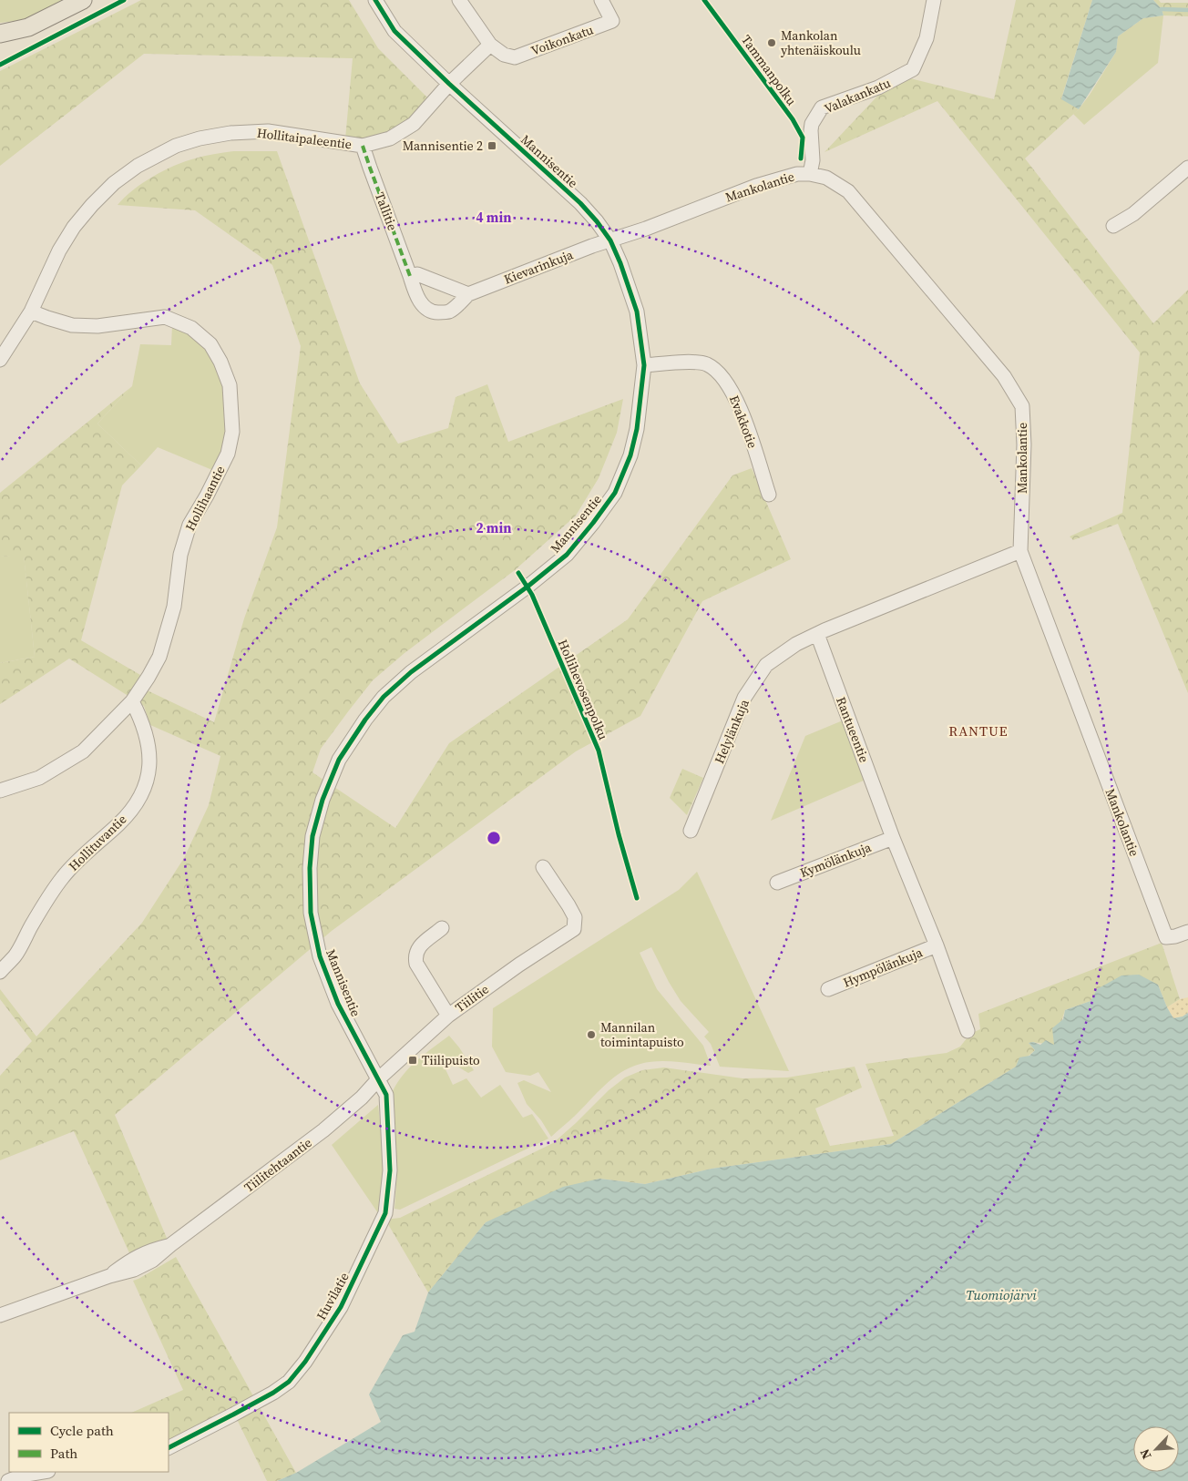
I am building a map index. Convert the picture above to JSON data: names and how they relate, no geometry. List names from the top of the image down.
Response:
{
  "streets": {
    "street": [
      "Voikonkatu",
      "Valakankatu",
      "Hollitaipaleentie",
      "Mannisentie",
      "Mankolantie",
      "Tallitie",
      "Kievarinkuja",
      "Evakkotie",
      "Hollihaantie",
      "Rantueentie",
      "Helylänkuja",
      "Hollituvantie",
      "Kymölänkuja",
      "Hympölänkuja",
      "Tiilitie",
      "Tiilitehtaantie",
      "Huvilatie"
    ],
    "cycle path": ["Tammanpolku", "Hollihevosenpolku"]
  },
  "crossings": [
    ["Valakankatu", "Mankolantie"],
    ["Hollitaipaleentie", "Mannisentie"],
    ["Hollitaipaleentie", "Tallitie"],
    ["Hollitaipaleentie", "Hollihaantie"],
    ["Mannisentie", "Mankolantie"],
    ["Mannisentie", "Kievarinkuja"],
    ["Mannisentie", "Evakkotie"],
    ["Mannisentie", "Tiilitie"],
    ["Mannisentie", "Tiilitehtaantie"],
    ["Mannisentie", "Huvilatie"],
    ["Mankolantie", "Kievarinkuja"],
    ["Tallitie", "Kievarinkuja"],
    ["Hollihaantie", "Hollituvantie"],
    ["Rantueentie", "Helylänkuja"],
    ["Rantueentie", "Kymölänkuja"],
    ["Rantueentie", "Hympölänkuja"],
    ["Tiilitie", "Tiilitehtaantie"],
    ["Tiilitie", "Huvilatie"],
    ["Tiilitehtaantie", "Huvilatie"]
  ],
  "districts": ["RANTUE"],
  "water": ["Tuomiojärvi"],
  "places": {
    "other": ["Mankolan yhtenäiskoulu", "Mannilan toimintapuisto"],
    "transit": ["Mannisentie 2", "Tiilipuisto"]
  },
  "legend": ["Cycle path", "Path"],
  "north": "bottom left",
  "rings": ["4 min", "2 min"]
}
